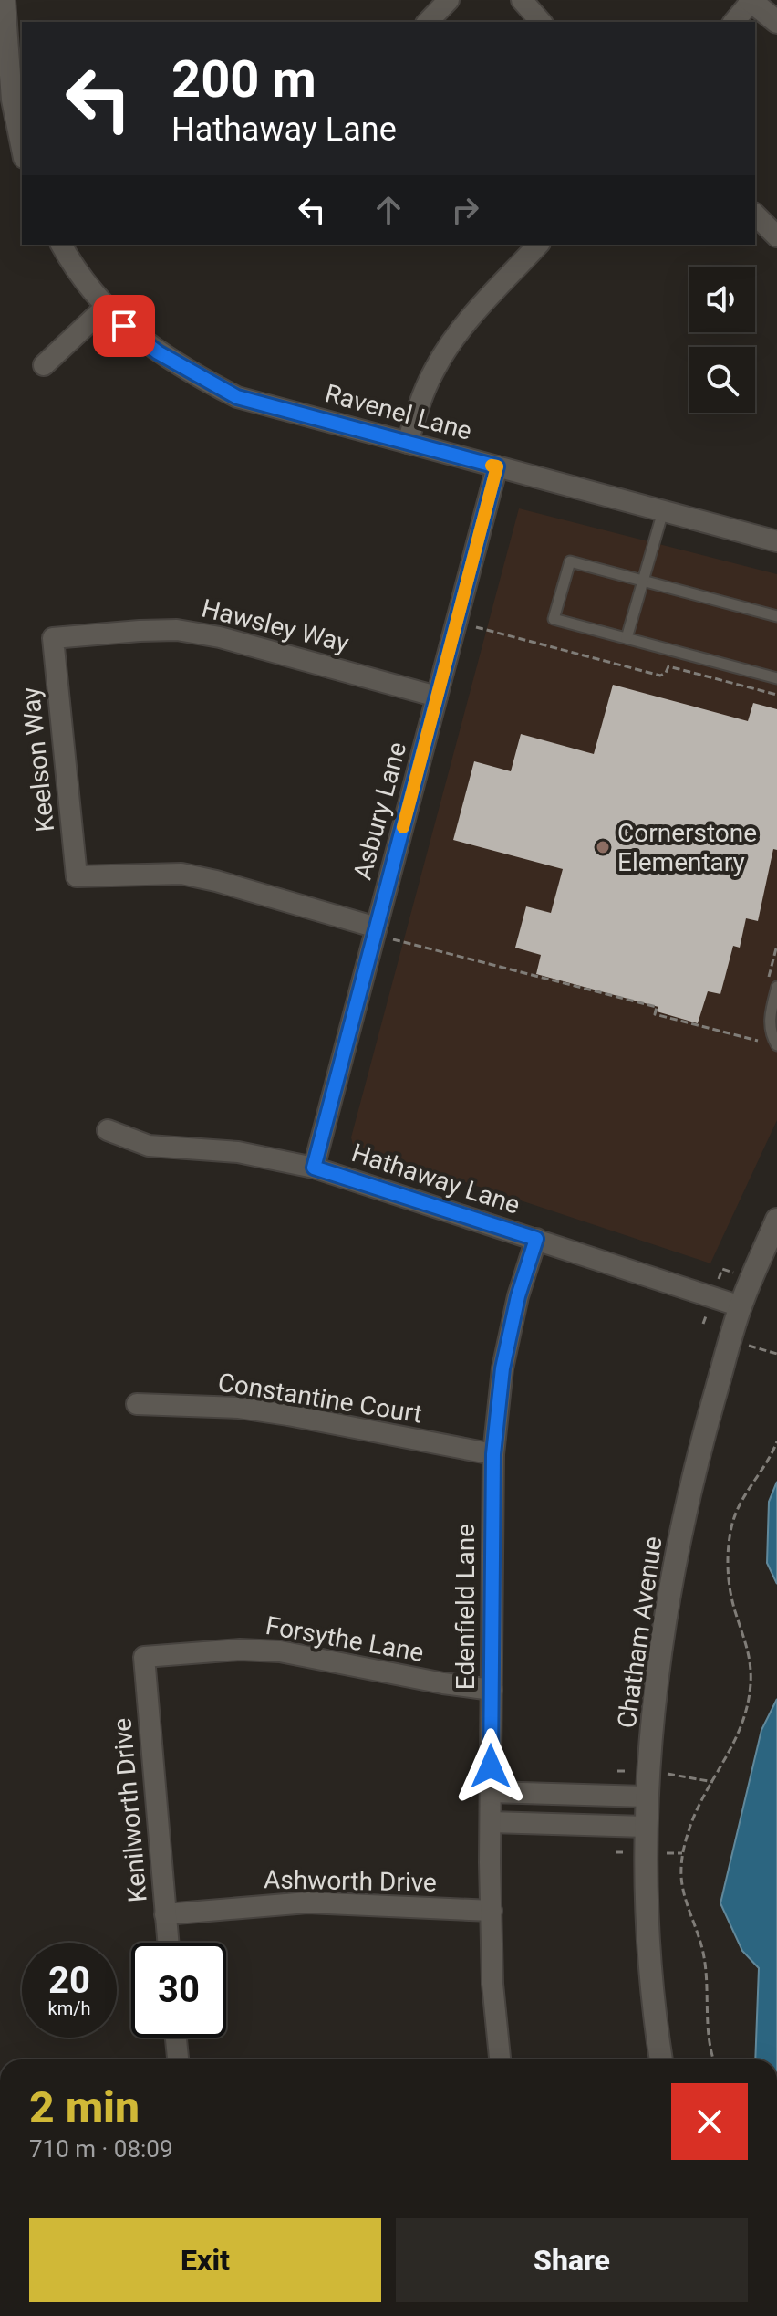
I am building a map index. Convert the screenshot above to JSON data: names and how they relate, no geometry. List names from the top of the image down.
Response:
{
  "streets": {
    "street": [
      "Ravenel Lane",
      "Hawsley Way",
      "Keelson Way",
      "Asbury Lane",
      "Hathaway Lane",
      "Constantine Court",
      "Edenfield Lane",
      "Chatham Avenue",
      "Forsythe Lane",
      "Kenilworth Drive",
      "Ashworth Drive"
    ]
  },
  "crossings": [
    ["Ravenel Lane", "Asbury Lane"],
    ["Hawsley Way", "Keelson Way"],
    ["Hawsley Way", "Asbury Lane"],
    ["Keelson Way", "Asbury Lane"],
    ["Asbury Lane", "Hathaway Lane"],
    ["Hathaway Lane", "Edenfield Lane"],
    ["Hathaway Lane", "Chatham Avenue"],
    ["Constantine Court", "Edenfield Lane"],
    ["Edenfield Lane", "Forsythe Lane"],
    ["Edenfield Lane", "Ashworth Drive"],
    ["Forsythe Lane", "Kenilworth Drive"],
    ["Kenilworth Drive", "Ashworth Drive"]
  ],
  "places": ["Cornerstone Elementary"],
  "page": {
    "turn": ["200 m", "Hathaway Lane"],
    "speed": "20 km/h",
    "limit": "30",
    "heading": ["2 min", "710 m · 08:09"],
    "buttons": ["Exit", "Share"]
  }
}
